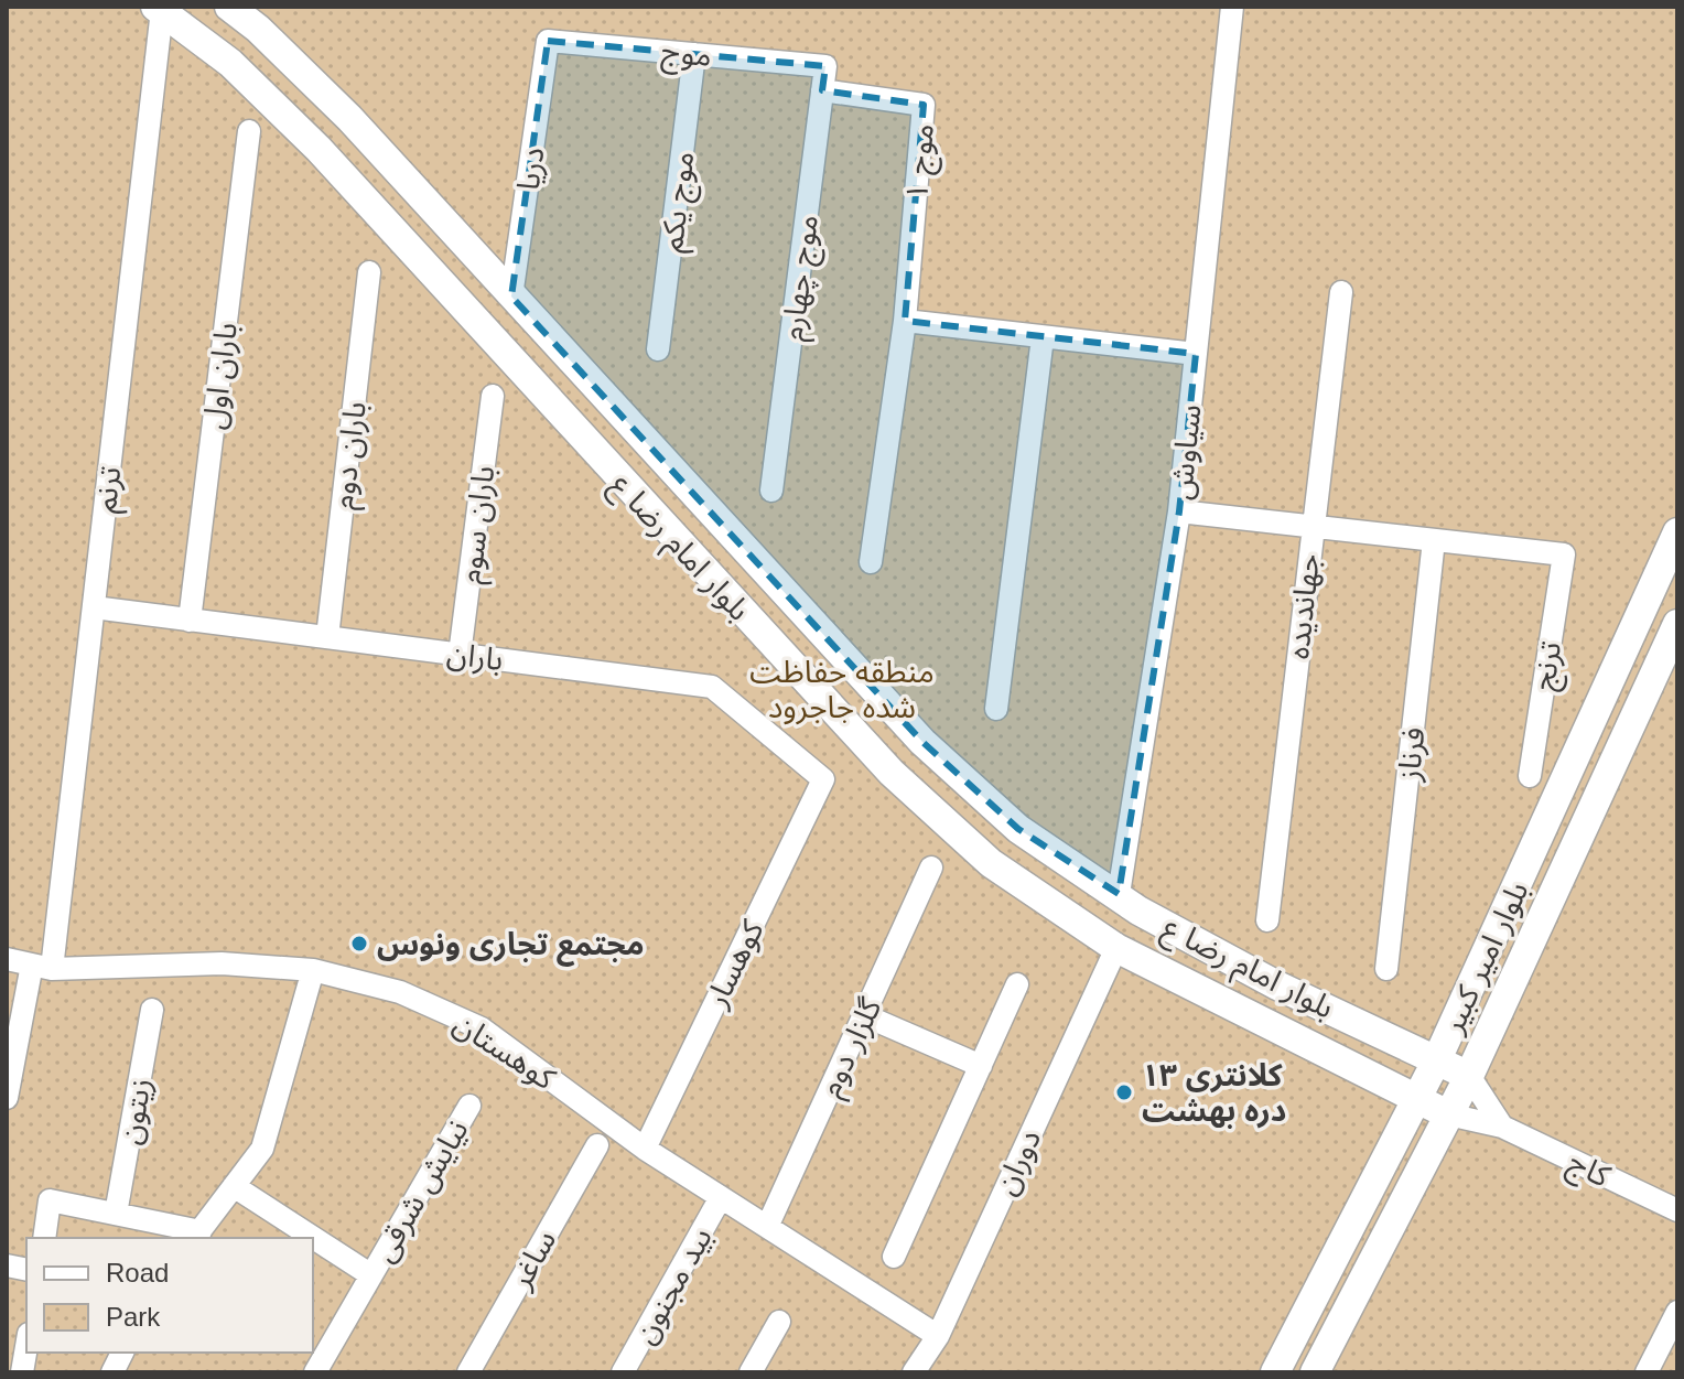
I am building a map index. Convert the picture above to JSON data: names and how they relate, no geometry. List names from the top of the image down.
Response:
{
  "streets": {
    "main road": ["بلوار امام رضا ع", "بلوار امیر کبیر"],
    "street": [
      "موج",
      "موج ۱",
      "دریا",
      "موج یکم",
      "موج چهارم",
      "باران اول",
      "سیاوش",
      "باران دوم",
      "ترنم",
      "باران سوم",
      "جهاندیده",
      "باران",
      "ترنج",
      "فرناز",
      "کوهسار",
      "گلزار دوم",
      "کوهستان",
      "زیتون",
      "دوران",
      "کاج",
      "نیایش شرقی",
      "ساغر",
      "بید مجنون"
    ]
  },
  "crossings": [
    ["موج", "دریا"],
    ["موج", "موج یکم"],
    ["موج", "موج چهارم"],
    ["موج ۱", "موج چهارم"],
    ["دریا", "بلوار امام رضا ع"],
    ["باران اول", "باران"],
    ["سیاوش", "بلوار امام رضا ع"],
    ["باران دوم", "باران"],
    ["ترنم", "بلوار امام رضا ع"],
    ["ترنم", "باران"],
    ["ترنم", "کوهستان"],
    ["باران سوم", "باران"],
    ["بلوار امام رضا ع", "بلوار امیر کبیر"],
    ["بلوار امام رضا ع", "دوران"],
    ["بلوار امام رضا ع", "کاج"],
    ["باران", "کوهسار"],
    ["ترنج", "فرناز"],
    ["بلوار امیر کبیر", "کاج"],
    ["کوهسار", "کوهستان"],
    ["گلزار دوم", "کوهستان"],
    ["کوهستان", "دوران"],
    ["کوهستان", "بید مجنون"]
  ],
  "parks": ["منطقه حفاظت شده جاجرود"],
  "places": ["مجتمع تجاری ونوس", "کلانتری ۱۳ دره بهشت"],
  "legend": ["Road", "Park"]
}
